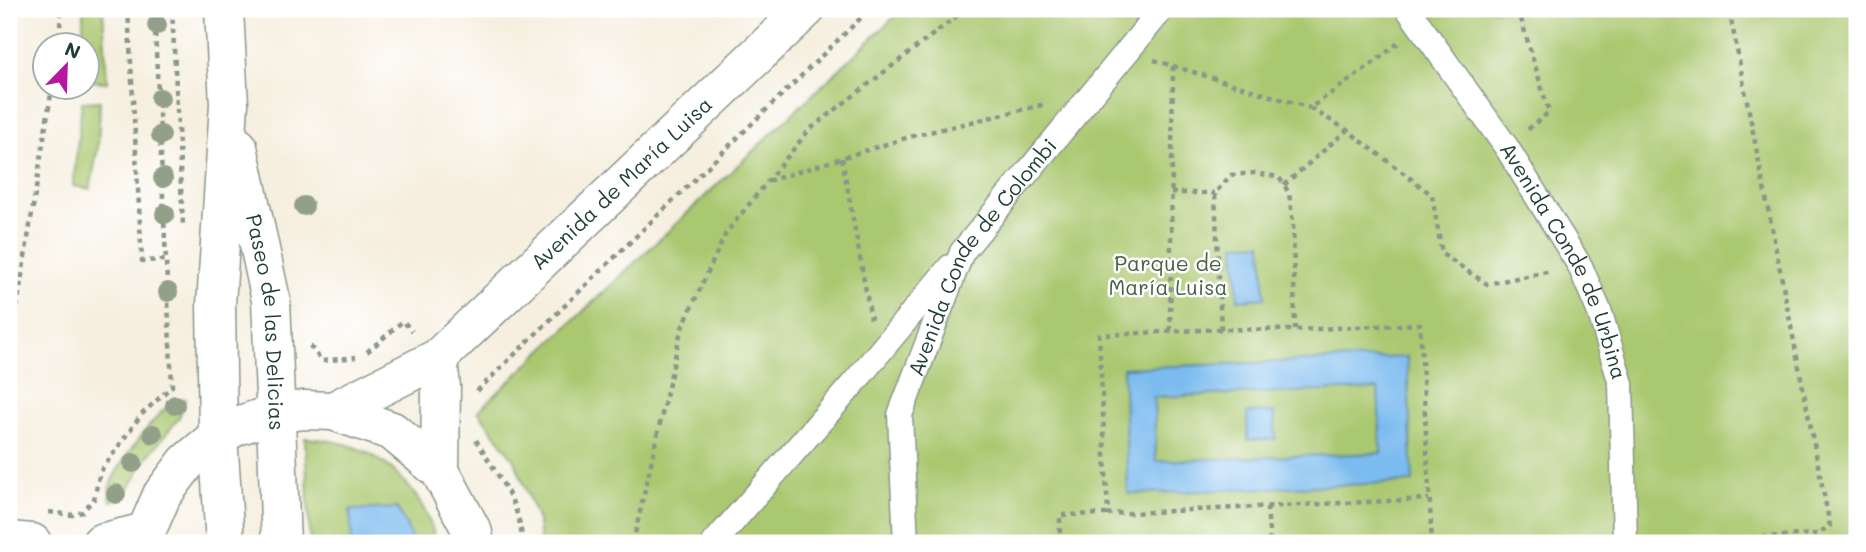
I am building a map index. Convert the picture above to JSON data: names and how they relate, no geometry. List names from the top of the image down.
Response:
{
  "streets": {
    "main road": ["Avenida de María Luisa", "Paseo de las Delicias"],
    "street": ["Avenida Conde de Colombi", "Avenida Conde de Urbina"]
  },
  "parks": ["Parque de María Luisa"],
  "north": "top right"
}
